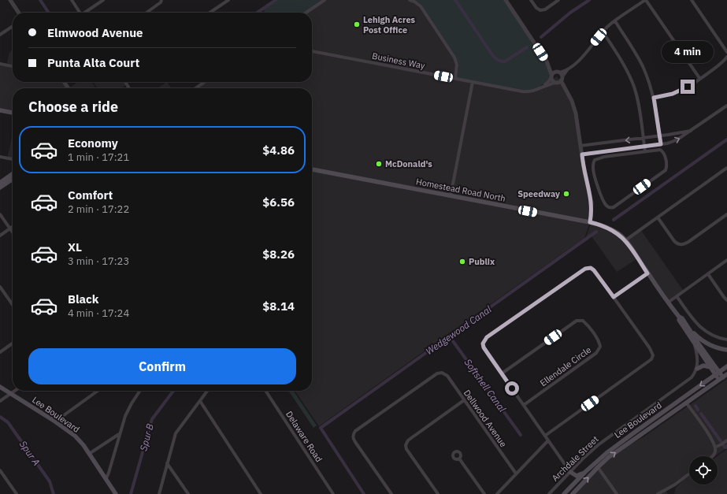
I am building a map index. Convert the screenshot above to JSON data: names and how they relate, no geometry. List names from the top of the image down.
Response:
{
  "streets": {
    "main road": ["Homestead Road North", "Lee Boulevard"],
    "street": [
      "Business Way",
      "Ellendale Circle",
      "Dellwood Avenue",
      "Delaware Road",
      "Archdale Street"
    ]
  },
  "crossings": [
    ["Homestead Road North", "Lee Boulevard"]
  ],
  "water": [
    "Wedgewood Canal",
    "Softshell Canal",
    "Spur B",
    "Spur A"
  ],
  "places": [
    "Lehigh Acres Post Office",
    "McDonald's",
    "Speedway",
    "Publix"
  ],
  "page": {
    "banner": ["Elmwood Avenue", "Punta Alta Court"],
    "bubble": "4 min",
    "heading": "Choose a ride",
    "list": [
      {
        "name": "Economy",
        "note": "1 min · 17:21",
        "value": "$4.86"
      },
      {
        "name": "Comfort",
        "note": "2 min · 17:22",
        "value": "$6.56"
      },
      {
        "name": "XL",
        "note": "3 min · 17:23",
        "value": "$8.26"
      },
      {
        "name": "Black",
        "note": "4 min · 17:24",
        "value": "$8.14"
      }
    ],
    "buttons": "Confirm"
  }
}
